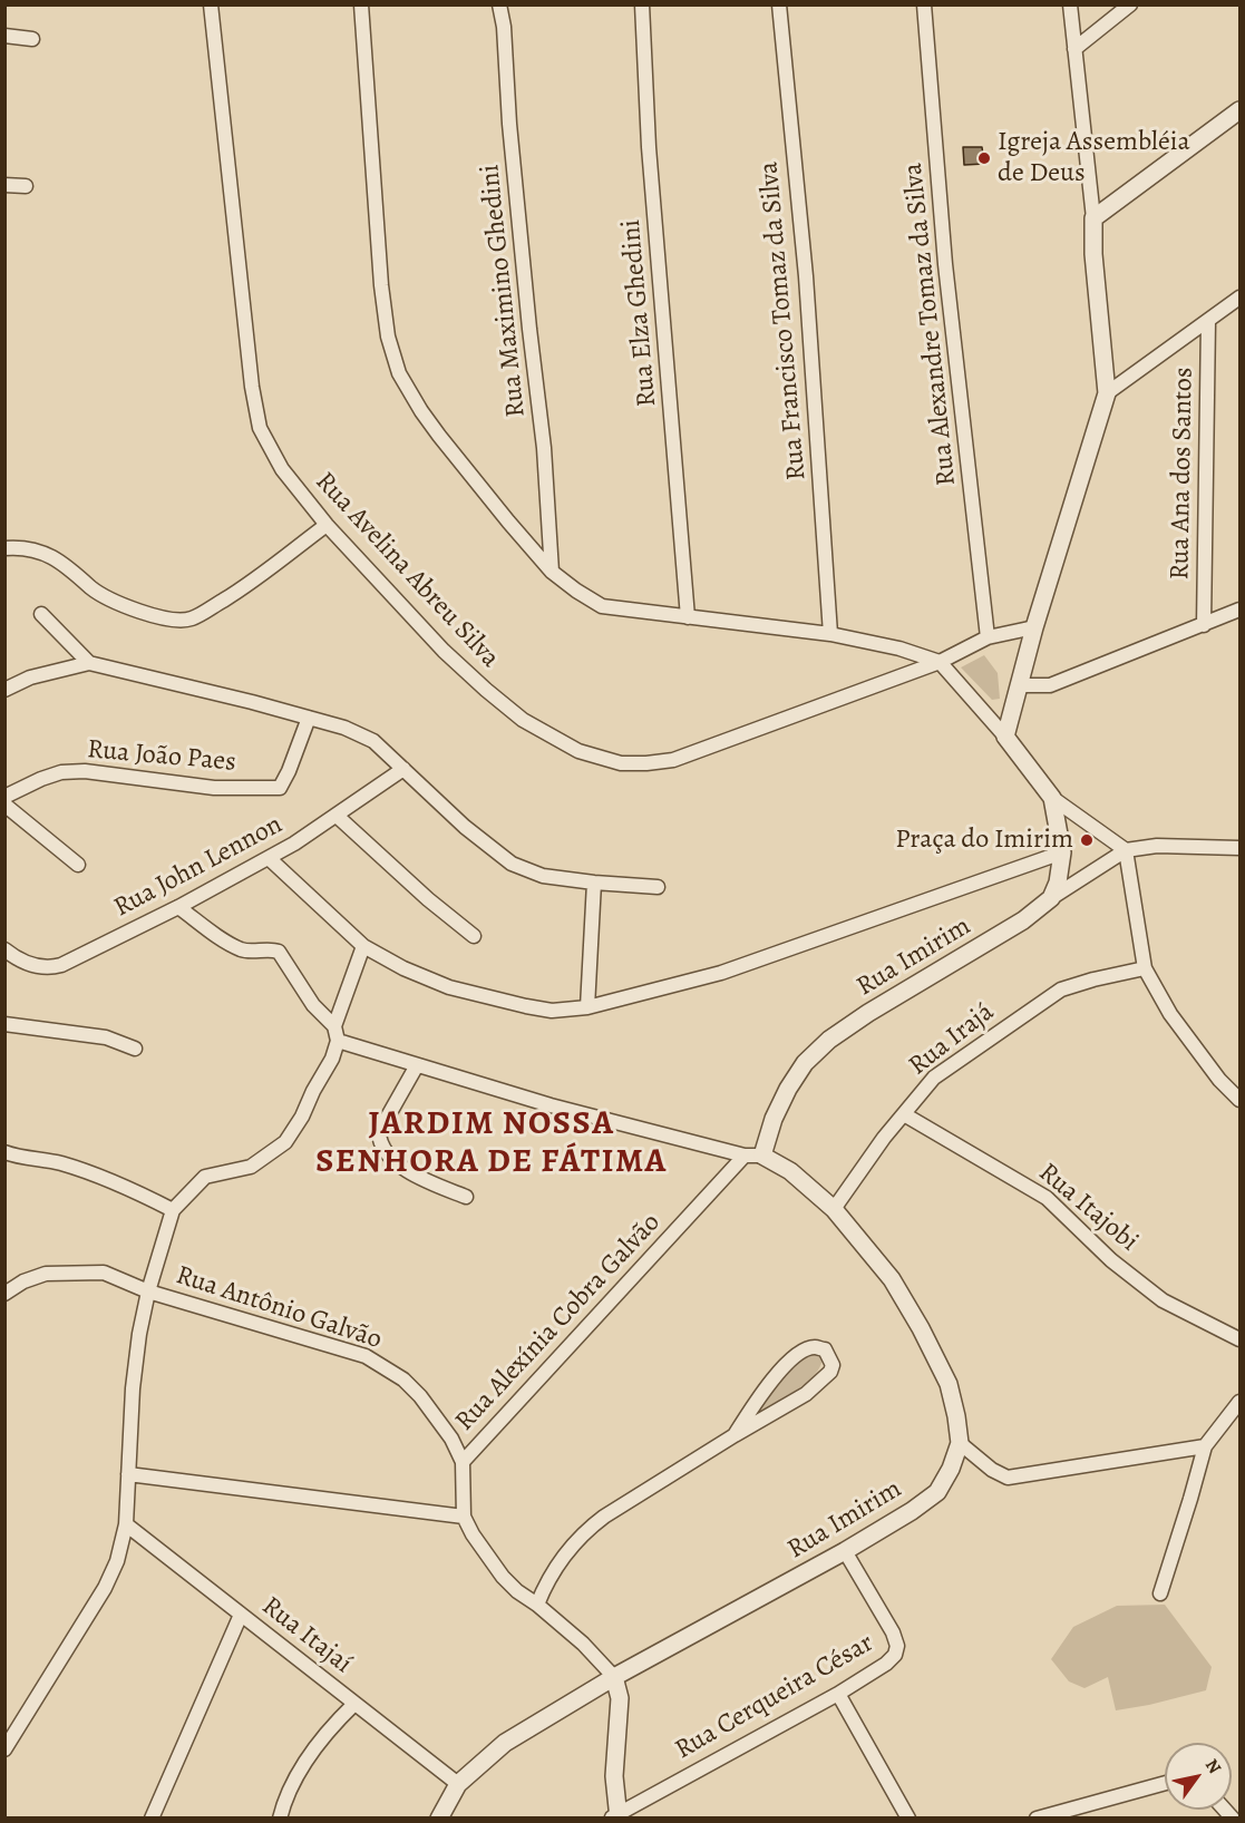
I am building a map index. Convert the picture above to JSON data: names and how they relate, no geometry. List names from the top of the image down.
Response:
{
  "streets": {
    "street": [
      "Rua Maximino Ghedini",
      "Rua Elza Ghedini",
      "Rua Francisco Tomaz da Silva",
      "Rua Alexandre Tomaz da Silva",
      "Rua Ana dos Santos",
      "Rua Avelina Abreu Silva",
      "Rua João Paes",
      "Rua John Lennon",
      "Rua Imirim",
      "Rua Irajá",
      "Rua Itajobi",
      "Rua Antônio Galvão",
      "Rua Alexínia Cobra Galvão",
      "Rua Itajaí",
      "Rua Cerqueira César"
    ]
  },
  "crossings": [
    ["Rua Alexandre Tomaz da Silva", "Rua Avelina Abreu Silva"],
    ["Rua Imirim", "Rua Irajá"],
    ["Rua Imirim", "Rua Antônio Galvão"],
    ["Rua Imirim", "Rua Alexínia Cobra Galvão"],
    ["Rua Imirim", "Rua Itajaí"],
    ["Rua Imirim", "Rua Cerqueira César"],
    ["Rua Irajá", "Rua Itajobi"],
    ["Rua Antônio Galvão", "Rua Alexínia Cobra Galvão"]
  ],
  "districts": ["JARDIM NOSSA SENHORA DE FÁTIMA"],
  "places": ["Igreja Assembléia de Deus", "Praça do Imirim"],
  "north": "top right"
}
